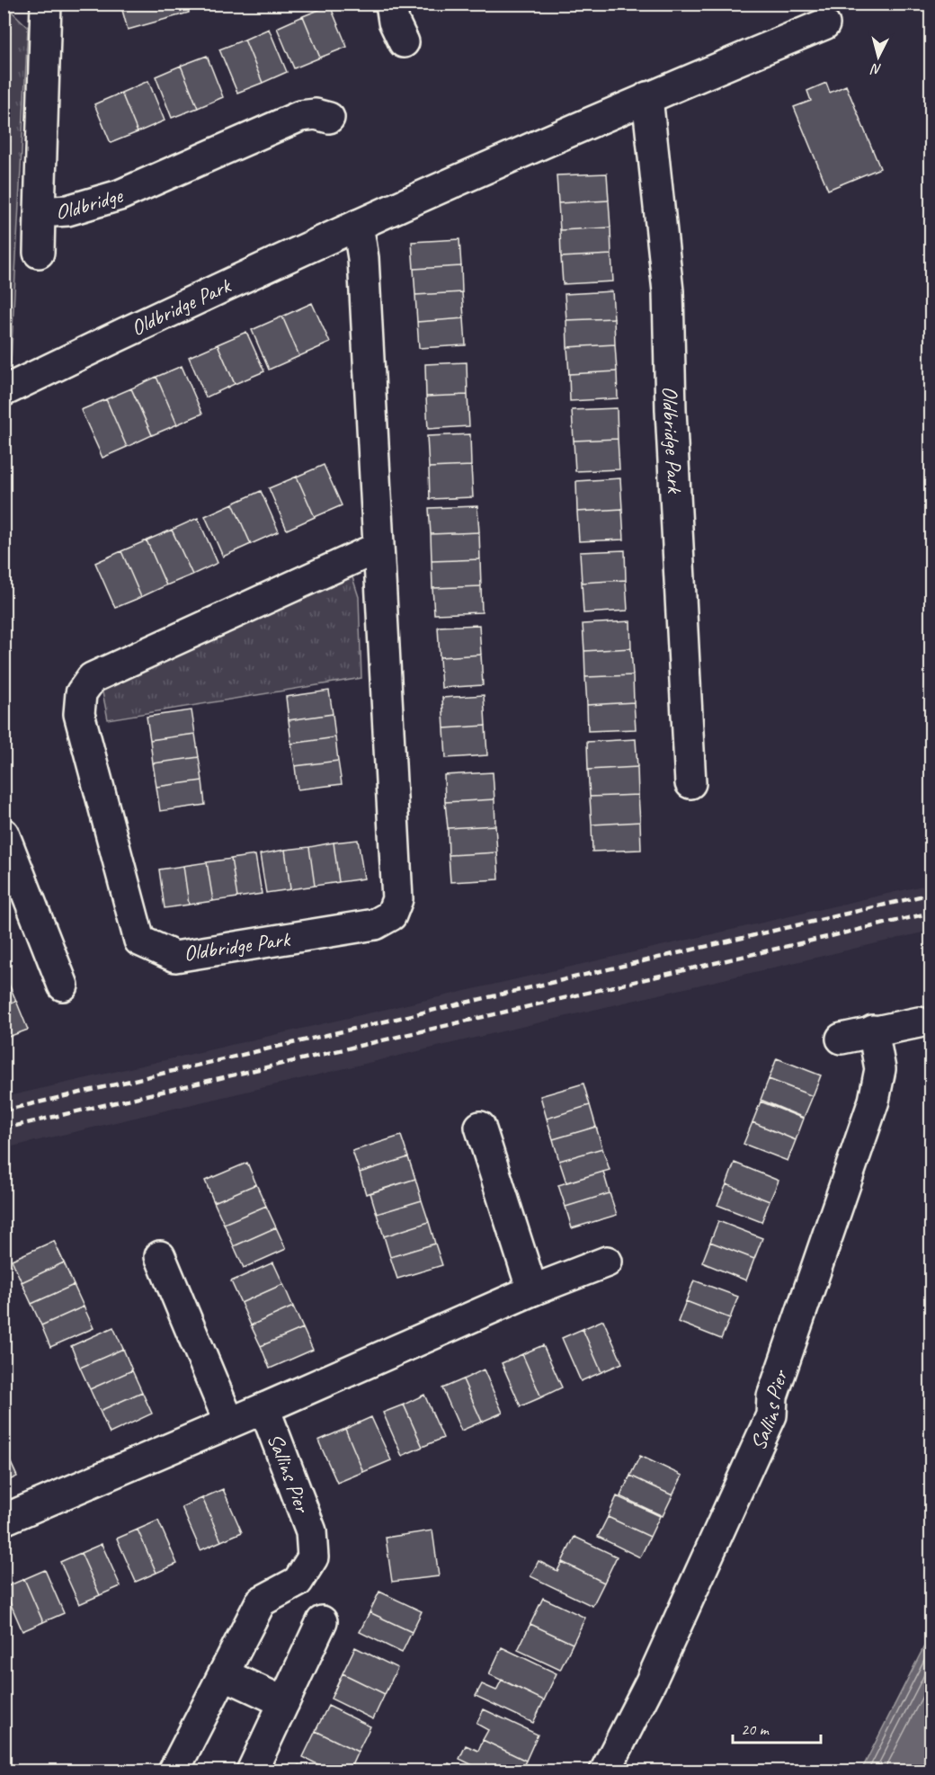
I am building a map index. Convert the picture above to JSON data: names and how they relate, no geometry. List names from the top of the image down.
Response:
{
  "streets": {
    "street": ["Oldbridge", "Oldbridge Park", "Sallins Pier"]
  },
  "scale_bar": "20 m",
  "north": "bottom"
}
